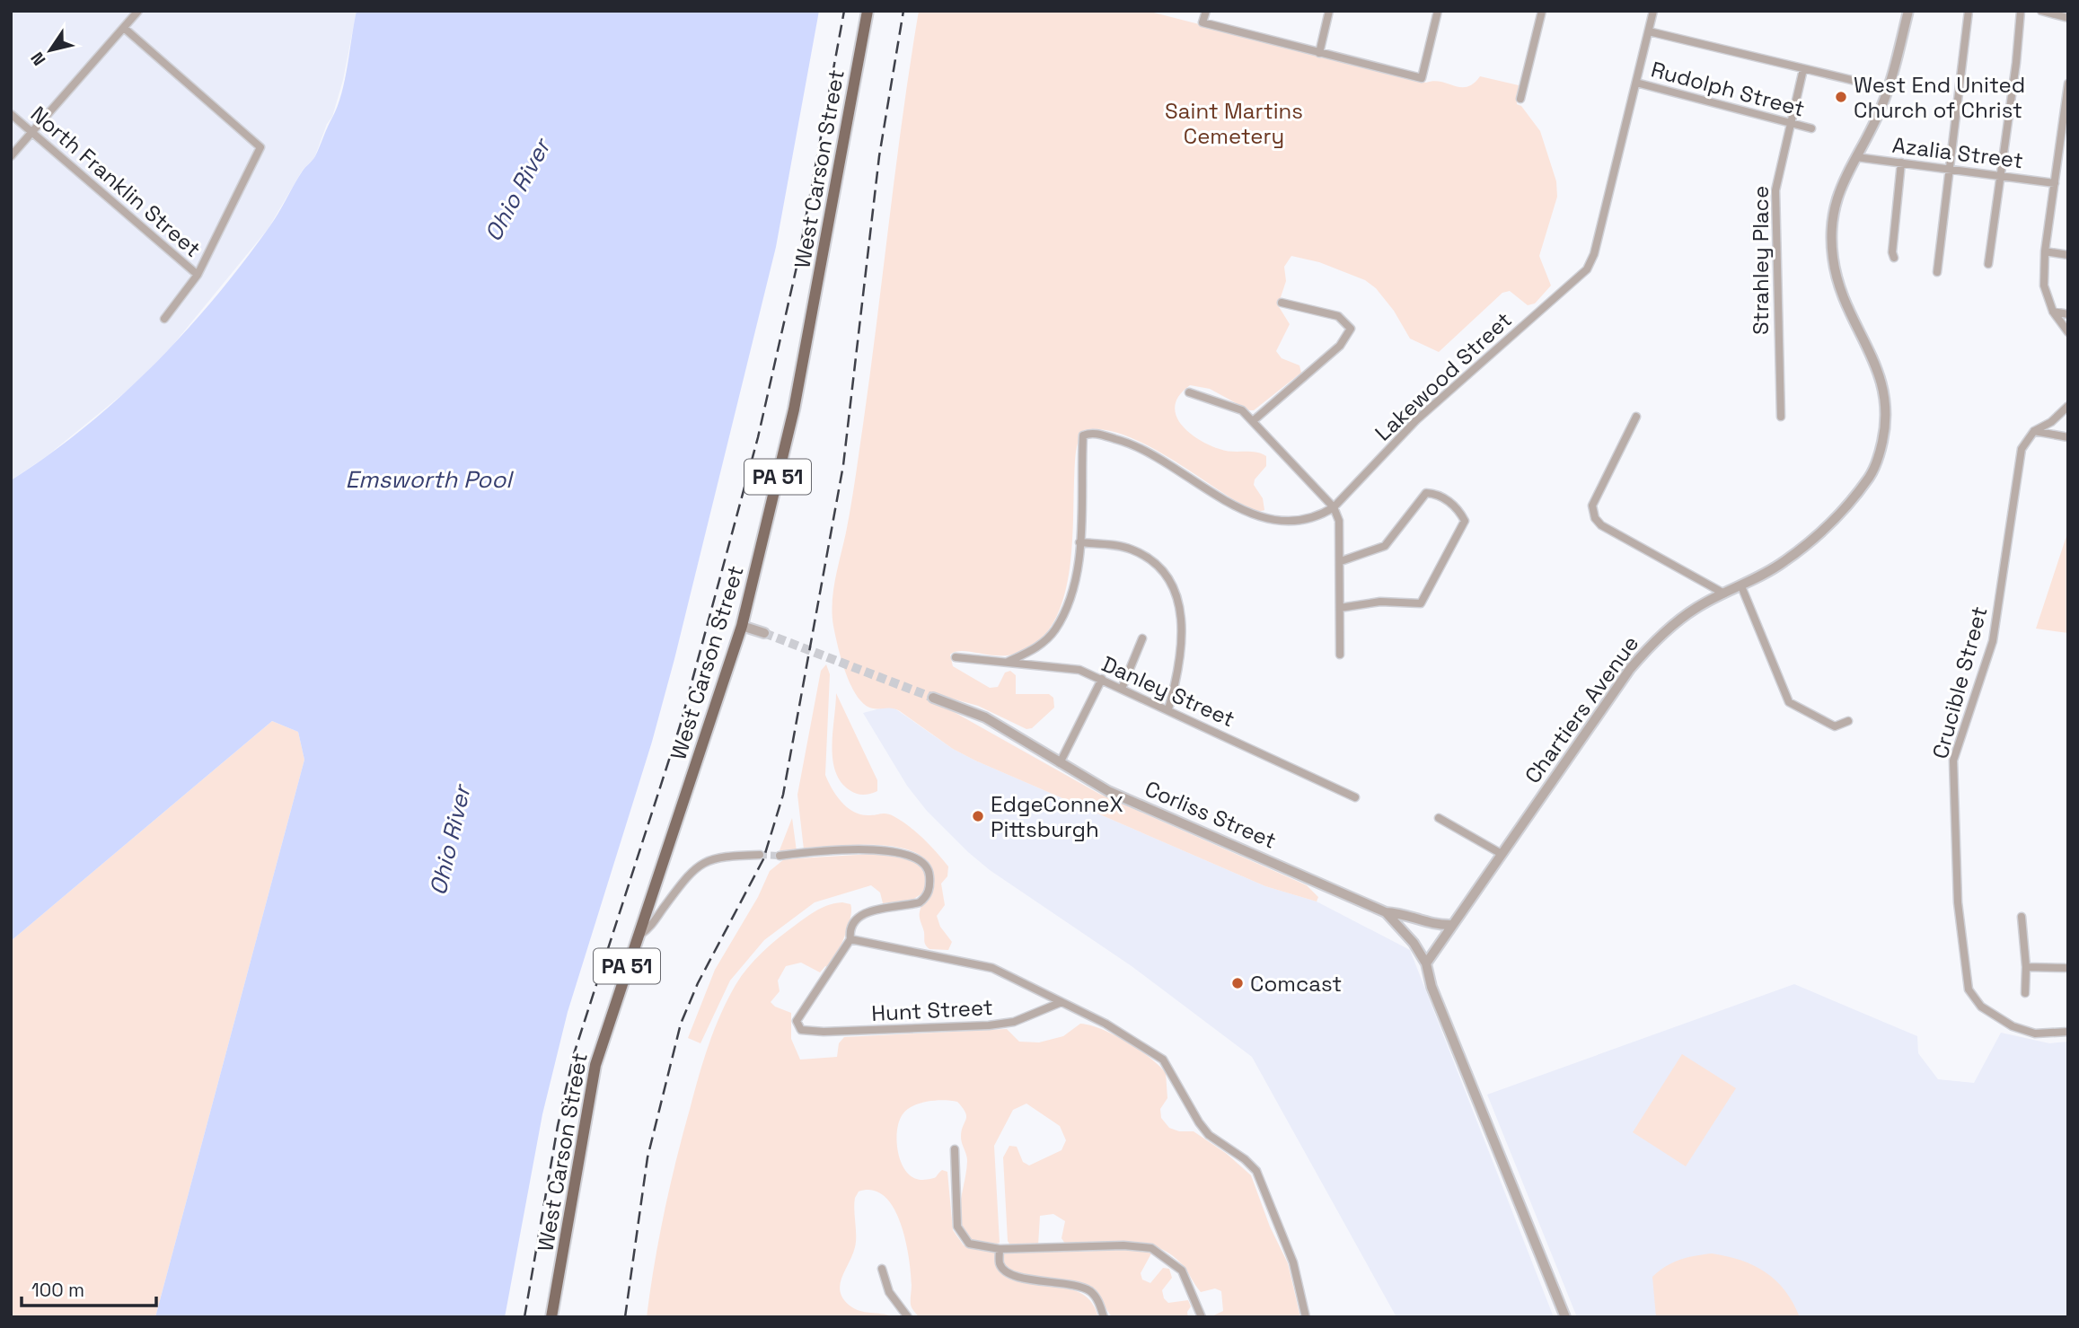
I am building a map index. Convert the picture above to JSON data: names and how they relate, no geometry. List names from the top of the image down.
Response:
{
  "streets": {
    "main road": ["West Carson Street", "PA 51"],
    "street": [
      "Rudolph Street",
      "Azalia Street",
      "North Franklin Street",
      "Strahley Place",
      "Lakewood Street",
      "Crucible Street",
      "Danley Street",
      "Chartiers Avenue",
      "Corliss Street",
      "Hunt Street"
    ]
  },
  "crossings": [
    ["Rudolph Street", "Strahley Place"],
    ["Rudolph Street", "Lakewood Street"],
    ["Azalia Street", "Chartiers Avenue"],
    ["Chartiers Avenue", "Corliss Street"]
  ],
  "water": ["Ohio River", "Emsworth Pool"],
  "parks": ["Saint Martins Cemetery"],
  "places": ["West End United Church of Christ", "EdgeConneX Pittsburgh", "Comcast"],
  "scale_bar": "100 m",
  "north": "bottom left"
}
